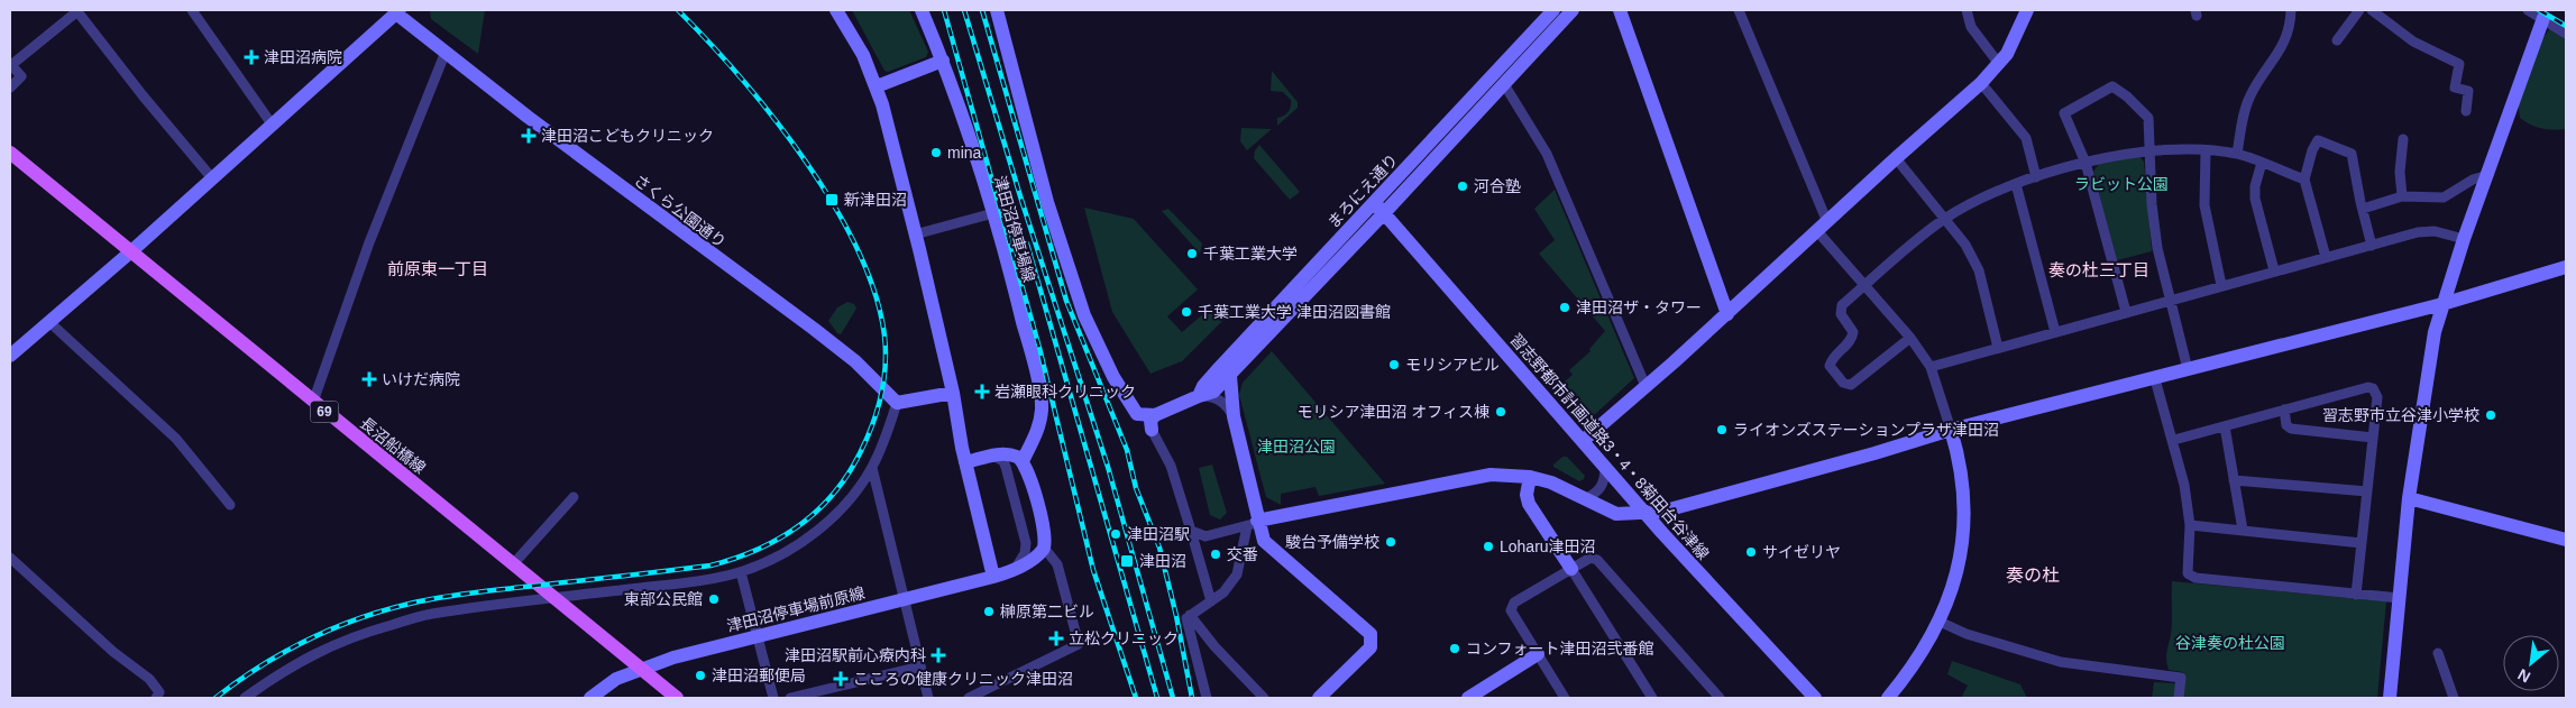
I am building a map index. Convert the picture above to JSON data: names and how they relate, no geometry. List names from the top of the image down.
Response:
{
  "streets": {
    "main road": ["69", "長沼船橋線"],
    "street": [
      "まろにえ通り",
      "さくら公園通り",
      "津田沼停車場線",
      "習志野都市計画道路3・4・8菊田台谷津線",
      "津田沼停車場前原線"
    ]
  },
  "crossings": [
    ["まろにえ通り", "習志野都市計画道路3・4・8菊田台谷津線"],
    ["長沼船橋線", "津田沼停車場前原線"]
  ],
  "districts": ["前原東一丁目", "奏の杜三丁目", "奏の杜"],
  "parks": ["ラビット公園", "津田沼公園", "谷津奏の杜公園"],
  "places": {
    "health": [
      "津田沼病院",
      "津田沼こどもクリニック",
      "いけだ病院",
      "岩瀬眼科クリニック",
      "立松クリニック",
      "津田沼駅前心療内科",
      "こころの健康クリニック津田沼"
    ],
    "other": [
      "mina",
      "河合塾",
      "千葉工業大学",
      "津田沼ザ・タワー",
      "千葉工業大学 津田沼図書館",
      "モリシアビル",
      "モリシア津田沼 オフィス棟",
      "習志野市立谷津小学校",
      "ライオンズステーションプラザ津田沼",
      "津田沼駅",
      "駿台予備学校",
      "Loharu津田沼",
      "サイゼリヤ",
      "交番",
      "東部公民館",
      "榊原第二ビル",
      "コンフォート津田沼弐番館",
      "津田沼郵便局"
    ],
    "transit": ["新津田沼", "津田沼"]
  },
  "north": "bottom left"
}
